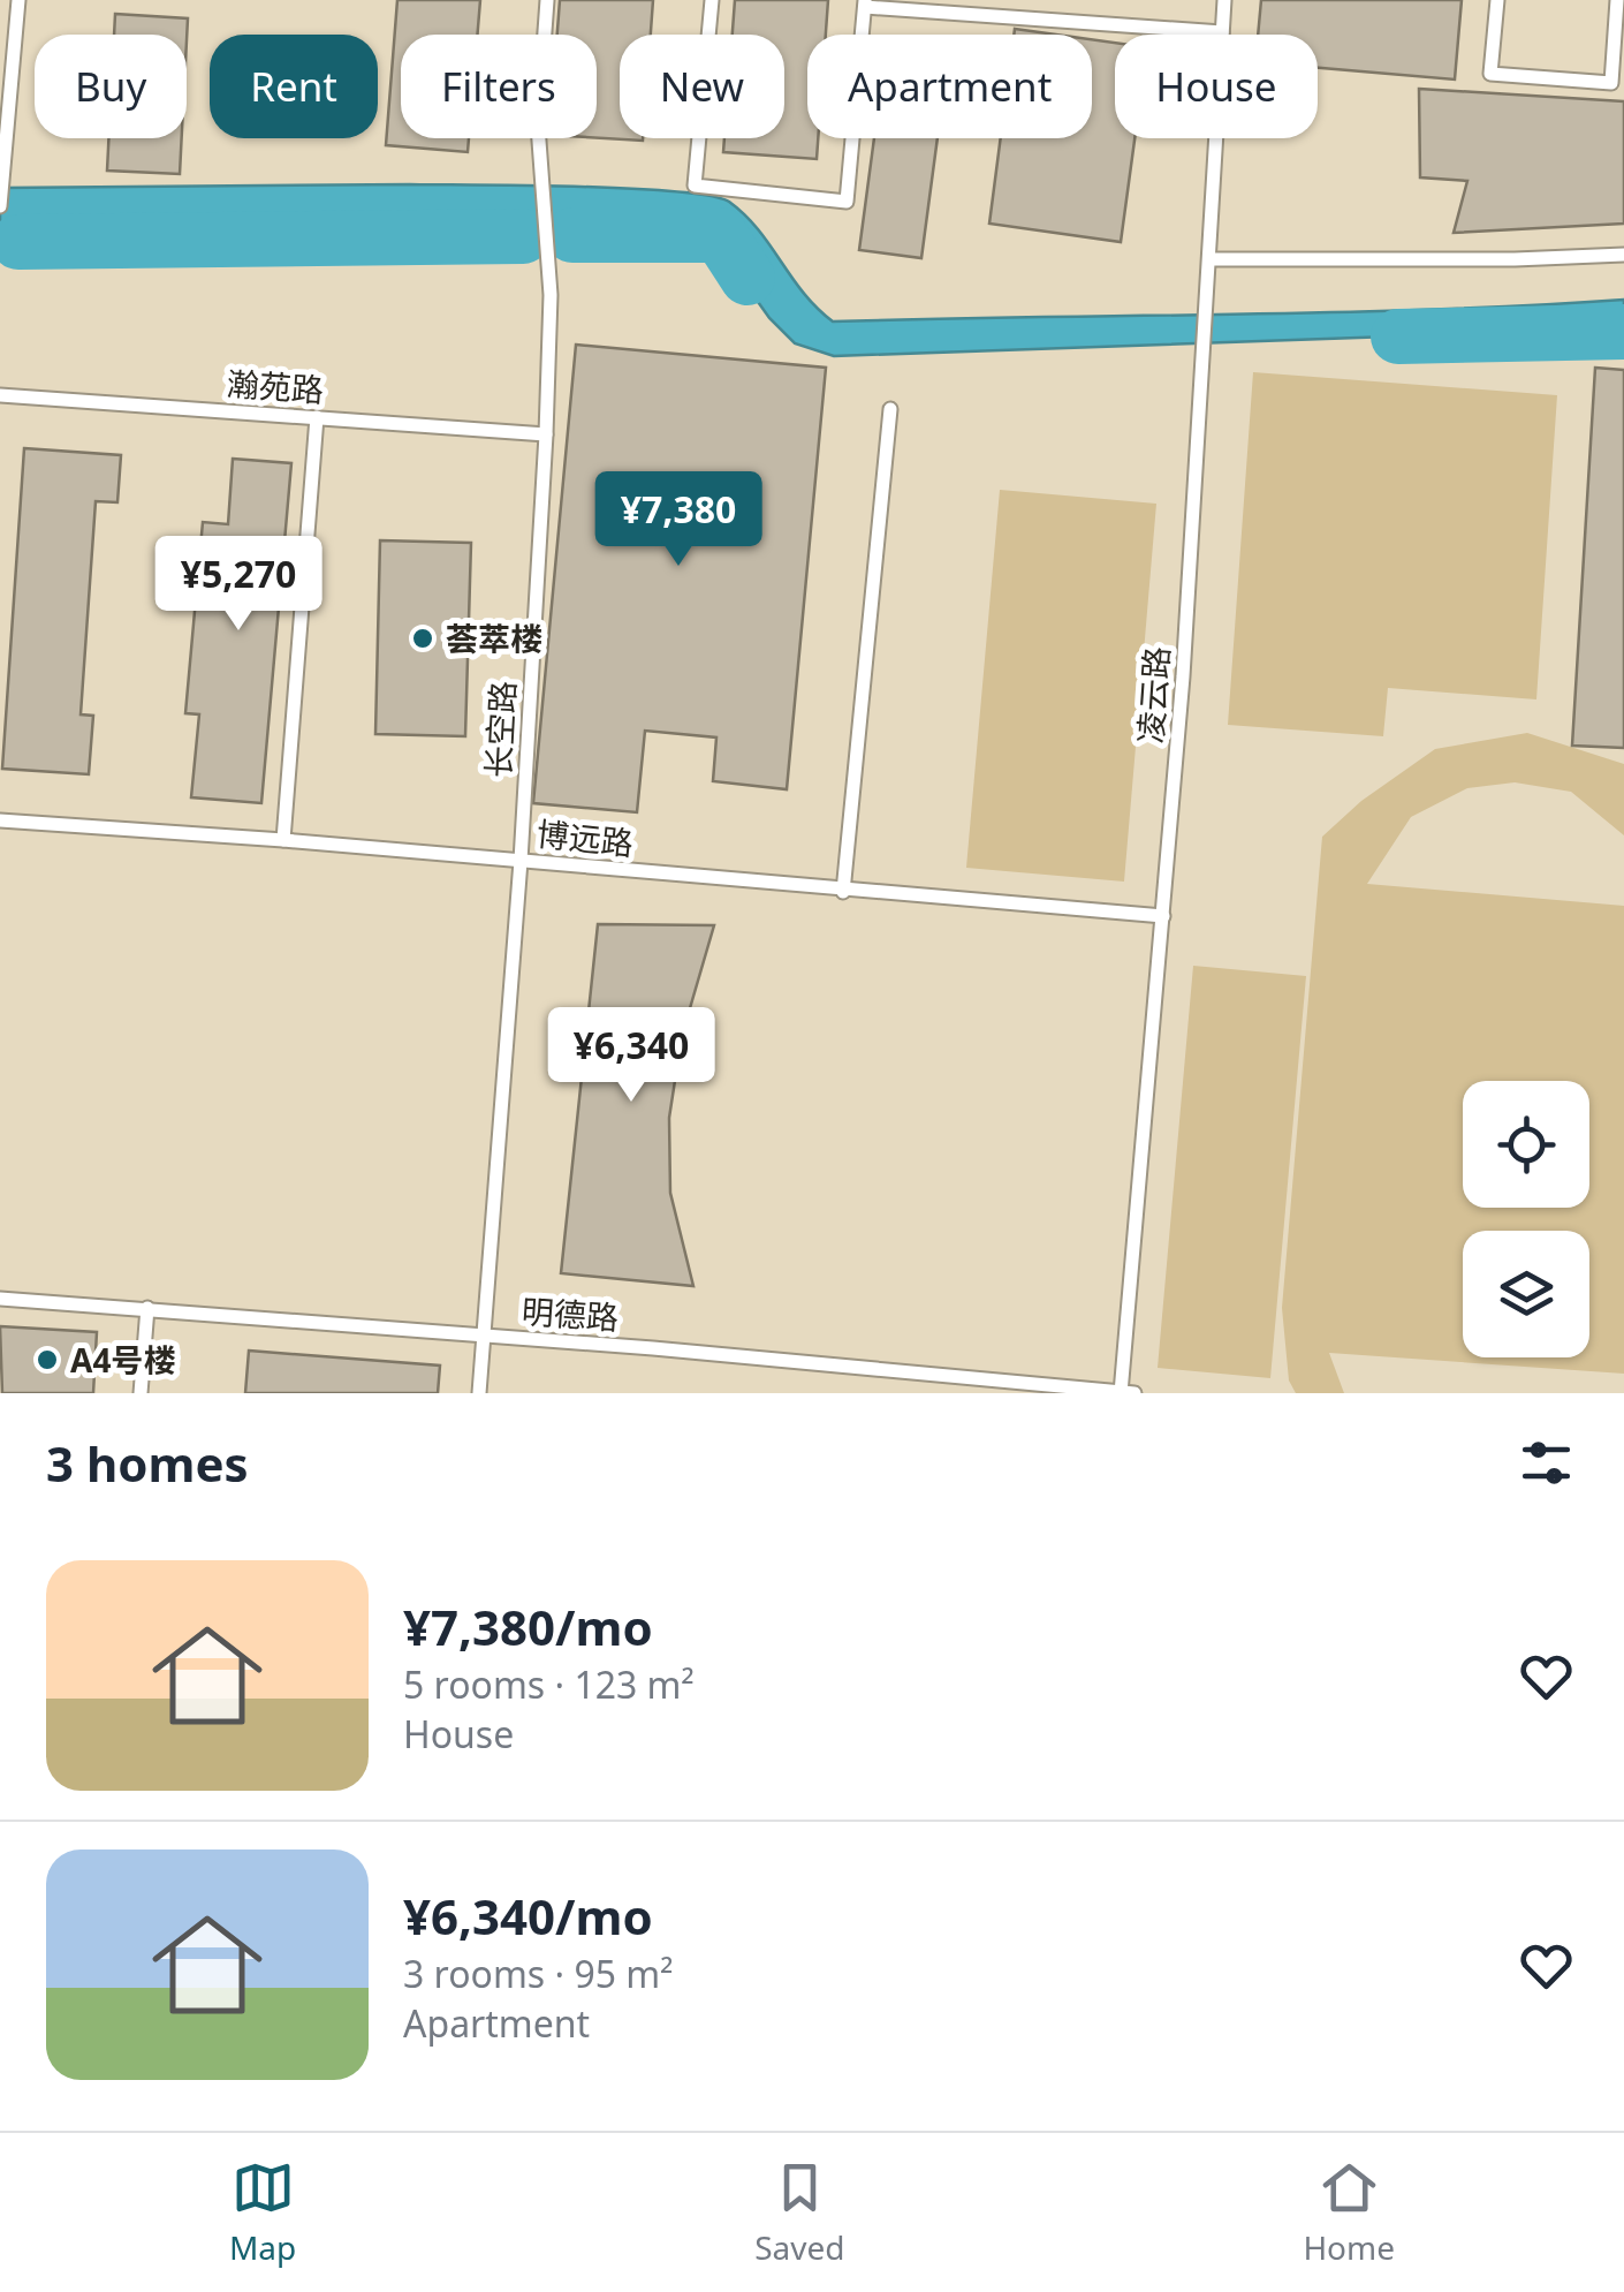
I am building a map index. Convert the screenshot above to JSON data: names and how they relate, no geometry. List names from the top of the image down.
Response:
{
  "streets": {
    "lane": [
      "瀚苑路",
      "凌云路",
      "长空路",
      "博远路",
      "明德路"
    ]
  },
  "crossings": [
    ["瀚苑路", "长空路"],
    ["凌云路", "博远路"],
    ["凌云路", "明德路"],
    ["长空路", "博远路"],
    ["长空路", "明德路"]
  ],
  "places": ["荟萃楼", "A4号楼"],
  "page": {
    "chip": [
      "Buy",
      "Rent",
      "Filters",
      "New",
      "Apartment",
      "House"
    ],
    "price": ["¥7,380", "¥5,270", "¥6,340"],
    "heading": "3 homes",
    "list": [
      {
        "name": "¥7,380/mo",
        "note": "5 rooms · 123 m² · House"
      },
      {
        "name": "¥6,340/mo",
        "note": "3 rooms · 95 m² · Apartment"
      }
    ],
    "tabs": ["Map", "Saved", "Home"]
  }
}
